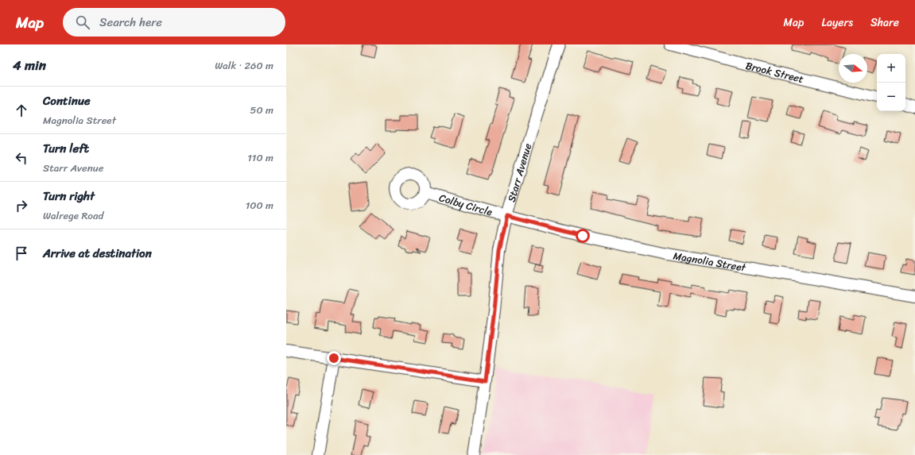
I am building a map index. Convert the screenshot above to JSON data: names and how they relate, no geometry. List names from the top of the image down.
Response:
{
  "streets": {
    "street": [
      "Brook Street",
      "Starr Avenue",
      "Colby Circle",
      "Magnolia Street"
    ]
  },
  "crossings": [
    ["Starr Avenue", "Colby Circle"],
    ["Starr Avenue", "Magnolia Street"],
    ["Colby Circle", "Magnolia Street"]
  ],
  "north": "right",
  "page": {
    "header": "Map",
    "search": "Search here",
    "nav": ["Map", "Layers", "Share"],
    "heading": ["4 min", "Walk · 260 m"],
    "map_buttons": ["+", "−"],
    "list": [
      ["Continue", "Magnolia Street", "50 m"],
      ["Turn left", "Starr Avenue", "110 m"],
      ["Turn right", "Walrege Road", "100 m"],
      "Arrive at destination"
    ]
  }
}
